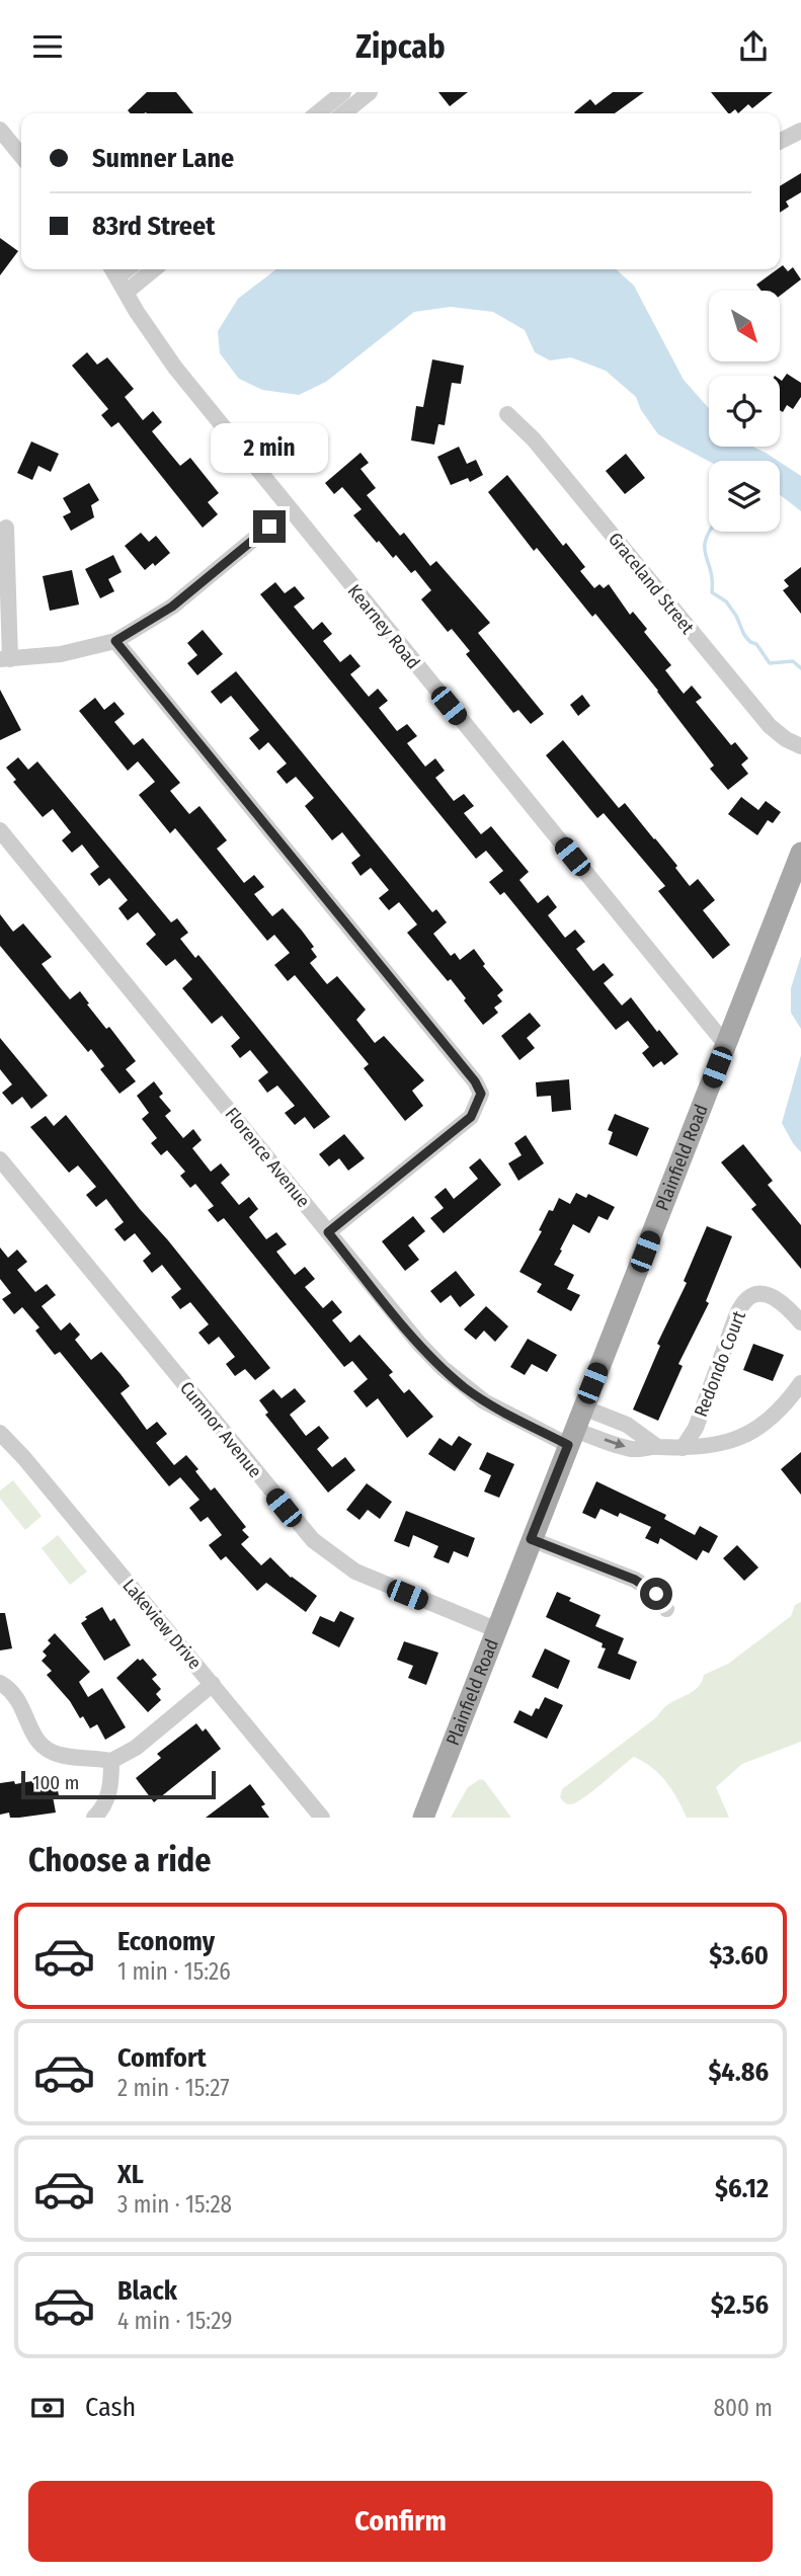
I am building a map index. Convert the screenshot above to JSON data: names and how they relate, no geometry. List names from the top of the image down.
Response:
{
  "streets": {
    "main road": ["Plainfield Road"],
    "street": [
      "Graceland Street",
      "Kearney Road",
      "Florence Avenue",
      "Redondo Court",
      "Cumnor Avenue",
      "Lakeview Drive"
    ]
  },
  "crossings": [
    ["Kearney Road", "Plainfield Road"],
    ["Plainfield Road", "Florence Avenue"],
    ["Plainfield Road", "Cumnor Avenue"],
    ["Florence Avenue", "Redondo Court"]
  ],
  "scale_bar": "100 m",
  "north": "bottom right",
  "page": {
    "header": "Zipcab",
    "banner": ["Sumner Lane", "83rd Street"],
    "bubble": "2 min",
    "scale": "100 m",
    "heading": "Choose a ride",
    "list": [
      {
        "name": "Economy",
        "note": "1 min · 15:26",
        "value": "$3.60"
      },
      {
        "name": "Comfort",
        "note": "2 min · 15:27",
        "value": "$4.86"
      },
      {
        "name": "XL",
        "note": "3 min · 15:28",
        "value": "$6.12"
      },
      {
        "name": "Black",
        "note": "4 min · 15:29",
        "value": "$2.56"
      }
    ],
    "pay": ["Cash", "800 m"],
    "buttons": "Confirm"
  }
}
